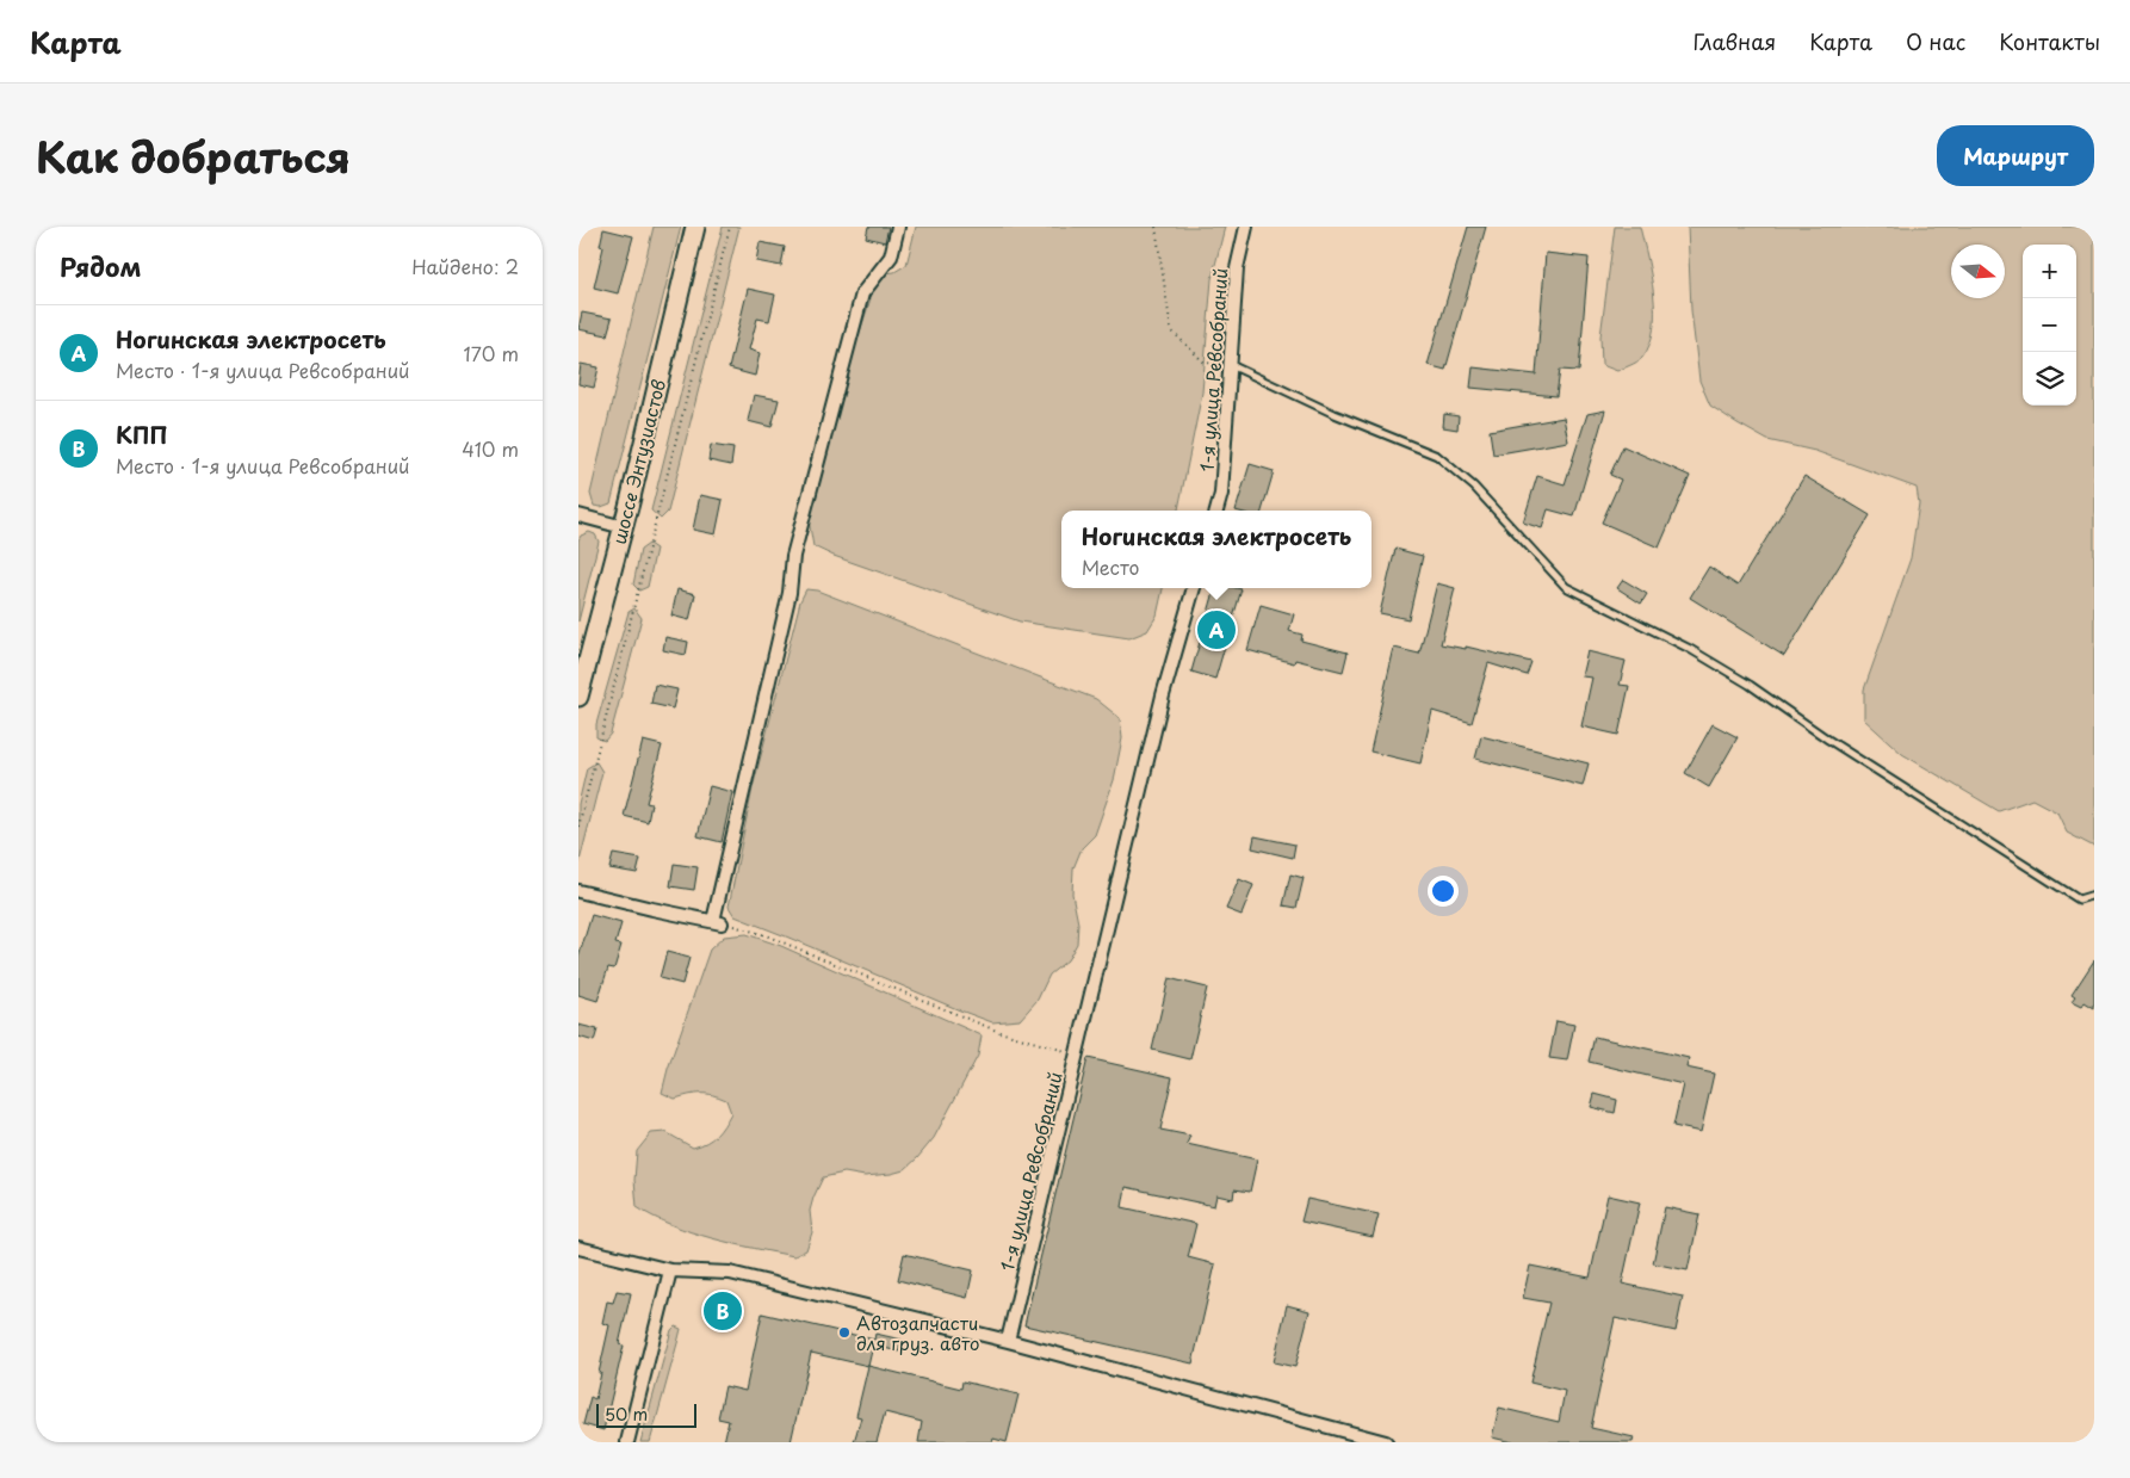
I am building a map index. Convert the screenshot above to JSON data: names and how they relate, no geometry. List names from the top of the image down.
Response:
{
  "streets": {
    "main road": ["шоссе Энтузиастов"],
    "street": ["1-я улица Ревсобраний"]
  },
  "places": ["Автозапчасти для груз. авто"],
  "scale_bar": "50 m",
  "north": "right",
  "page": {
    "header": "Карта",
    "nav": [
      "Главная",
      "Карта",
      "О нас",
      "Контакты"
    ],
    "title": "Как добраться",
    "buttons": "Маршрут",
    "heading": ["Рядом", "Найдено: 2"],
    "map_buttons": ["+", "−"],
    "list": [
      {
        "mark": "A",
        "name": "Ногинская электросеть",
        "note": "Место · 1-я улица Ревсобраний",
        "value": "170 m"
      },
      {
        "mark": "B",
        "name": "КПП",
        "note": "Место · 1-я улица Ревсобраний",
        "value": "410 m"
      }
    ],
    "popup": ["Ногинская электросеть", "Место"],
    "pins": ["A", "B"],
    "scale": "50 m"
  }
}
